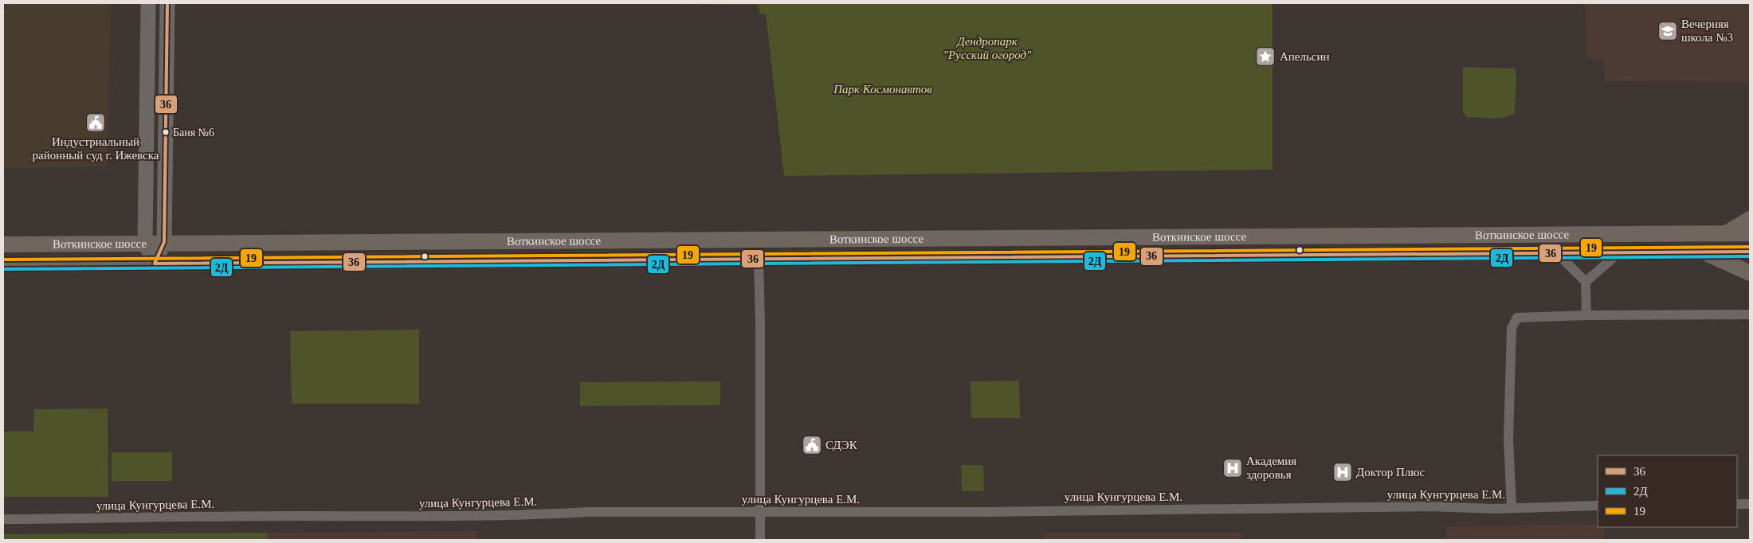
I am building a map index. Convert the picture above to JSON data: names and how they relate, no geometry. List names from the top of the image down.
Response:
{
  "streets": {
    "main road": ["Воткинское шоссе"],
    "street": ["улица Кунгурцева Е.М."]
  },
  "parks": ["Дендропарк \"Русский огород\"", "Парк Космонавтов"],
  "places": {
    "school or university": ["Вечерняя школа №3"],
    "place": ["Апельсин"],
    "public building": ["Индустриальный районный суд г. Ижевска", "СДЭК"],
    "other": ["Баня №6"],
    "hospital": ["Академия здоровья", "Доктор Плюс"]
  },
  "lines": ["transit line 36", "transit line 19", "transit line 2Д"],
  "legend": ["36", "2Д", "19"]
}
